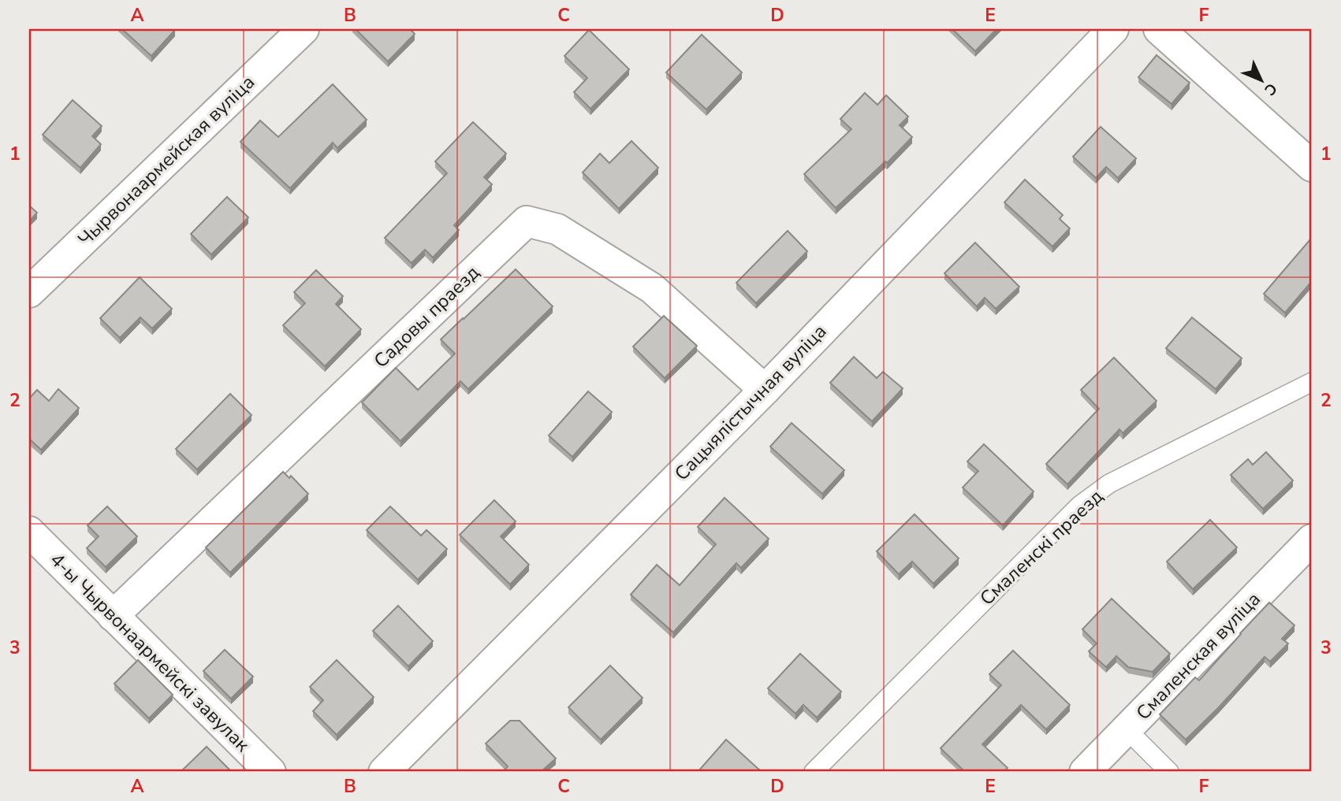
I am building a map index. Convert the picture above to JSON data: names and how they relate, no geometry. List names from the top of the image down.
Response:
{
  "streets": {
    "street": [
      "Чырвонаармейская вуліца",
      "Садовы праезд",
      "Сацыялістычная вуліца",
      "4-ы Чырвонаармейскі завулак",
      "Смаленская вуліца"
    ],
    "lane": ["Смаленскі праезд"]
  },
  "crossings": [
    ["Садовы праезд", "Сацыялістычная вуліца"],
    ["Садовы праезд", "4-ы Чырвонаармейскі завулак"]
  ],
  "north": "bottom right",
  "grid": {
    "columns": [
      "A",
      "B",
      "C",
      "D",
      "E",
      "F"
    ],
    "rows": ["1", "2", "3"]
  }
}
